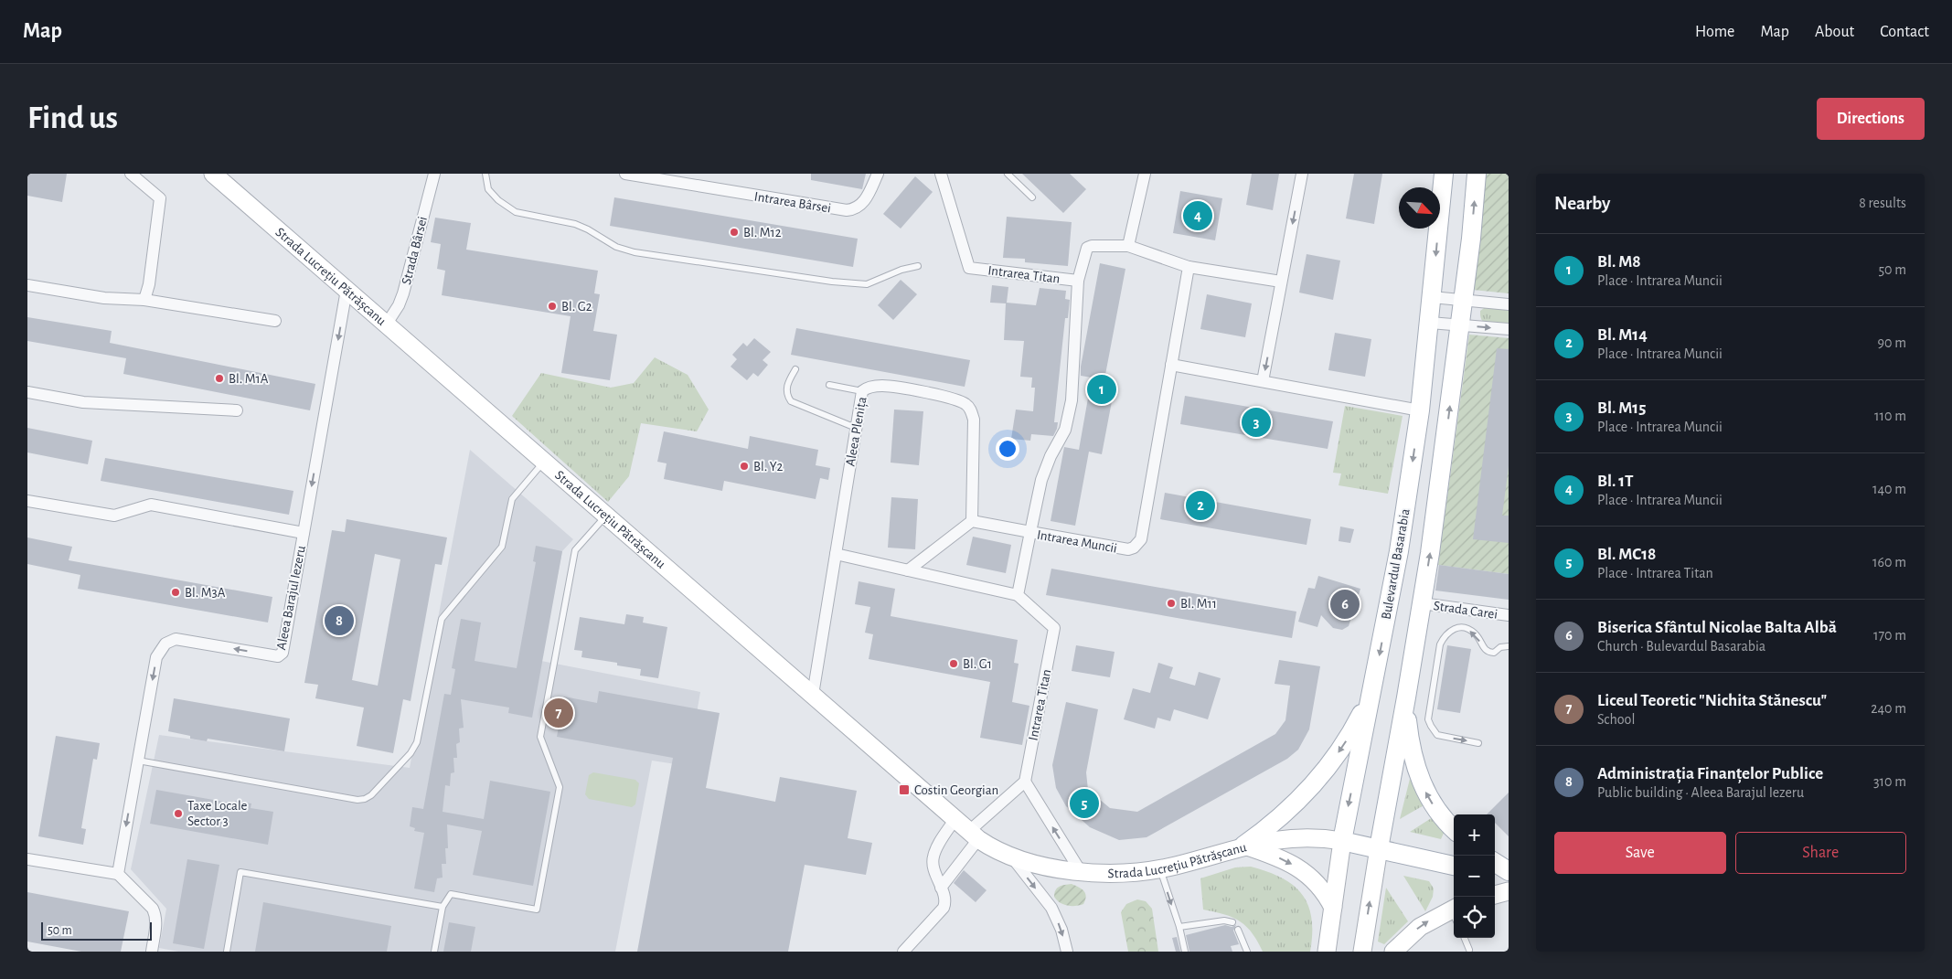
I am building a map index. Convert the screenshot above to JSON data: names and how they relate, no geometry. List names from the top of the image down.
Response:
{
  "streets": {
    "main road": ["Strada Lucrețiu Pătrășcanu", "Bulevardul Basarabia"],
    "street": [
      "Intrarea Bârsei",
      "Strada Bârsei",
      "Intrarea Titan",
      "Aleea Plenița",
      "Intrarea Muncii",
      "Aleea Barajul Iezeru",
      "Strada Carei"
    ]
  },
  "crossings": [
    ["Strada Bârsei", "Strada Lucrețiu Pătrășcanu"],
    ["Intrarea Titan", "Intrarea Muncii"],
    ["Strada Lucrețiu Pătrășcanu", "Aleea Plenița"],
    ["Strada Lucrețiu Pătrășcanu", "Bulevardul Basarabia"],
    ["Strada Lucrețiu Pătrășcanu", "Aleea Barajul Iezeru"]
  ],
  "one_way": ["Aleea Barajul Iezeru"],
  "places": {
    "other": [
      "Bl. M12",
      "Bl. G2",
      "Bl. M1A",
      "Bl. Y2",
      "Bl. M3A",
      "Bl. M11",
      "Bl. G1",
      "Taxe Locale Sector 3"
    ],
    "transit": ["Costin Georgian"]
  },
  "scale_bar": "50 m",
  "north": "bottom right",
  "page": {
    "header": "Map",
    "nav": [
      "Home",
      "Map",
      "About",
      "Contact"
    ],
    "buttons": [
      "Directions",
      ["Save", "Share"]
    ],
    "title": "Find us",
    "heading": ["Nearby", "8 results"],
    "pins": [
      "4",
      "1",
      "3",
      "2",
      "6",
      "8",
      "7",
      "5"
    ],
    "list": [
      {
        "mark": "1",
        "name": "Bl. M8",
        "note": "Place · Intrarea Muncii",
        "value": "50 m"
      },
      {
        "mark": "2",
        "name": "Bl. M14",
        "note": "Place · Intrarea Muncii",
        "value": "90 m"
      },
      {
        "mark": "3",
        "name": "Bl. M15",
        "note": "Place · Intrarea Muncii",
        "value": "110 m"
      },
      {
        "mark": "4",
        "name": "Bl. 1T",
        "note": "Place · Intrarea Muncii",
        "value": "140 m"
      },
      {
        "mark": "5",
        "name": "Bl. MC18",
        "note": "Place · Intrarea Titan",
        "value": "160 m"
      },
      {
        "mark": "6",
        "name": "Biserica Sfântul Nicolae Balta Albă",
        "note": "Church · Bulevardul Basarabia",
        "value": "170 m"
      },
      {
        "mark": "7",
        "name": "Liceul Teoretic \"Nichita Stănescu\"",
        "note": "School",
        "value": "240 m"
      },
      {
        "mark": "8",
        "name": "Administrația Finanțelor Publice",
        "note": "Public building · Aleea Barajul Iezeru",
        "value": "310 m"
      }
    ],
    "map_buttons": ["+", "−"],
    "scale": "50 m"
  }
}
